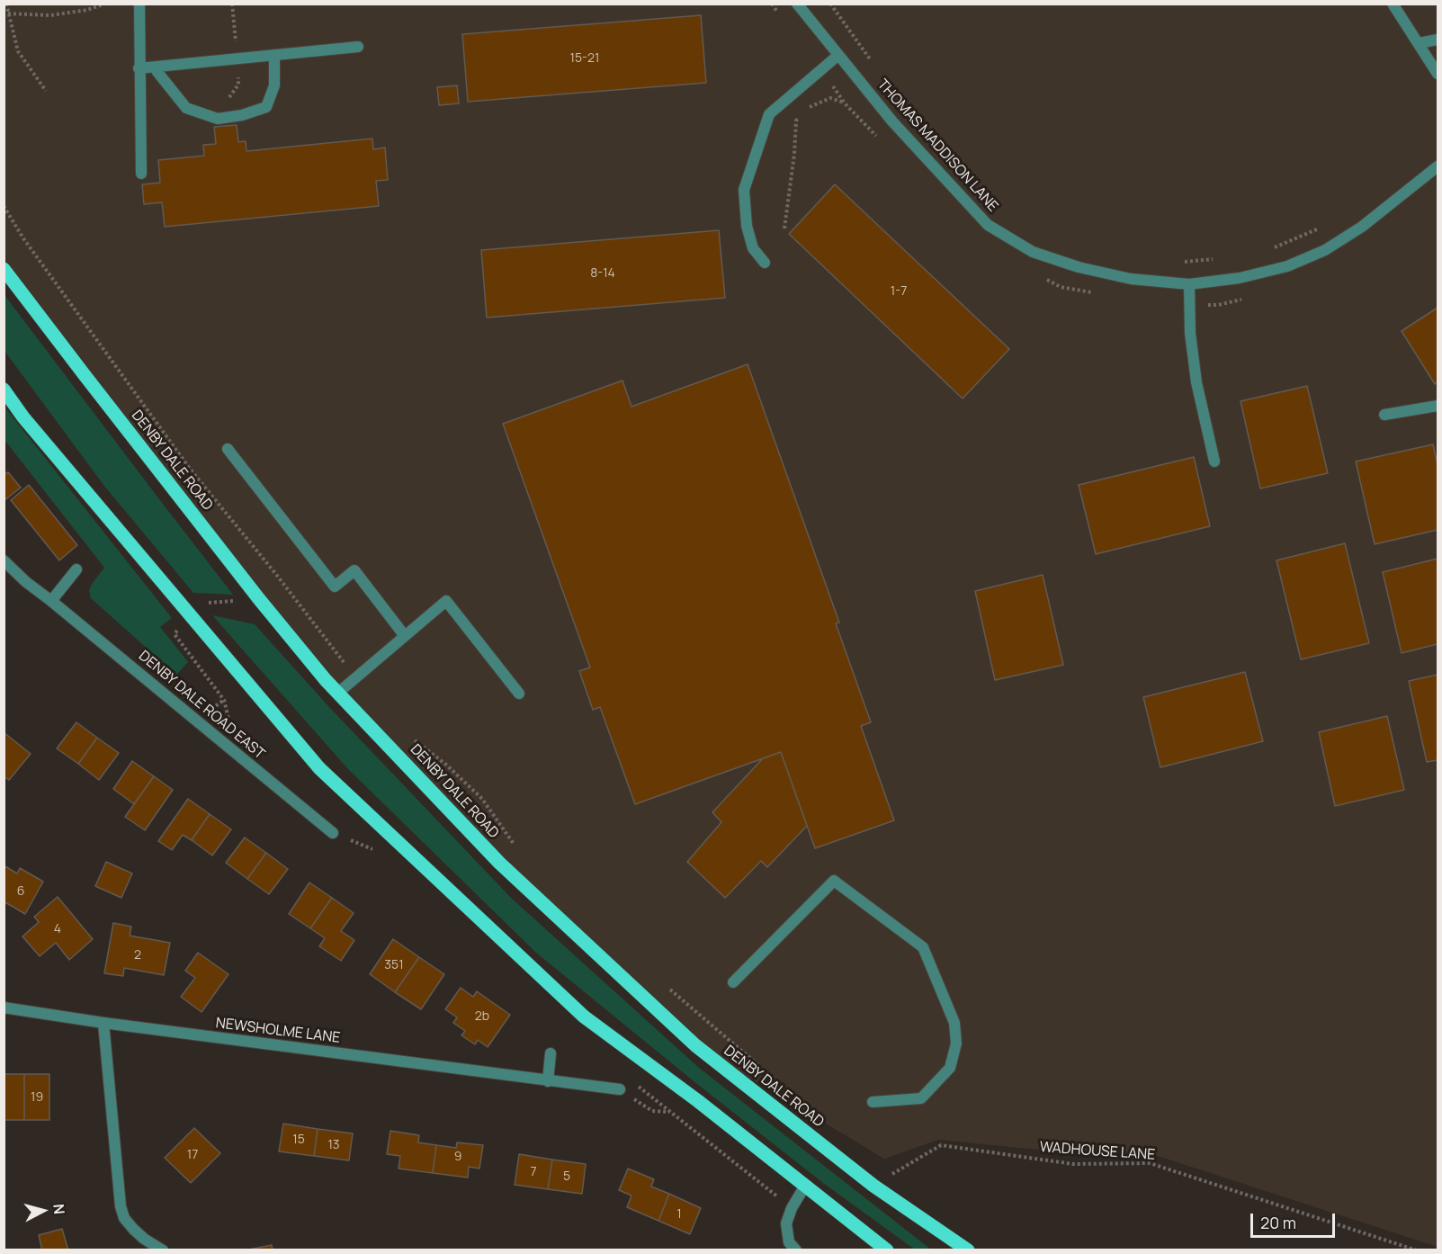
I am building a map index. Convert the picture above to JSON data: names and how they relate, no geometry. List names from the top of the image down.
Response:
{
  "streets": {
    "main road": ["DENBY DALE ROAD"],
    "street": ["THOMAS MADDISON LANE", "DENBY DALE ROAD EAST", "NEWSHOLME LANE"],
    "path": ["WADHOUSE LANE"]
  },
  "crossings": [
    ["DENBY DALE ROAD", "WADHOUSE LANE"]
  ],
  "house_numbers": [
    "15-21",
    "8-14",
    "1-7",
    "6",
    "4",
    "2",
    "351",
    "2b",
    "19",
    "15",
    "13",
    "17",
    "9",
    "7",
    "5",
    "1"
  ],
  "scale_bar": "20 m",
  "north": "right"
}
